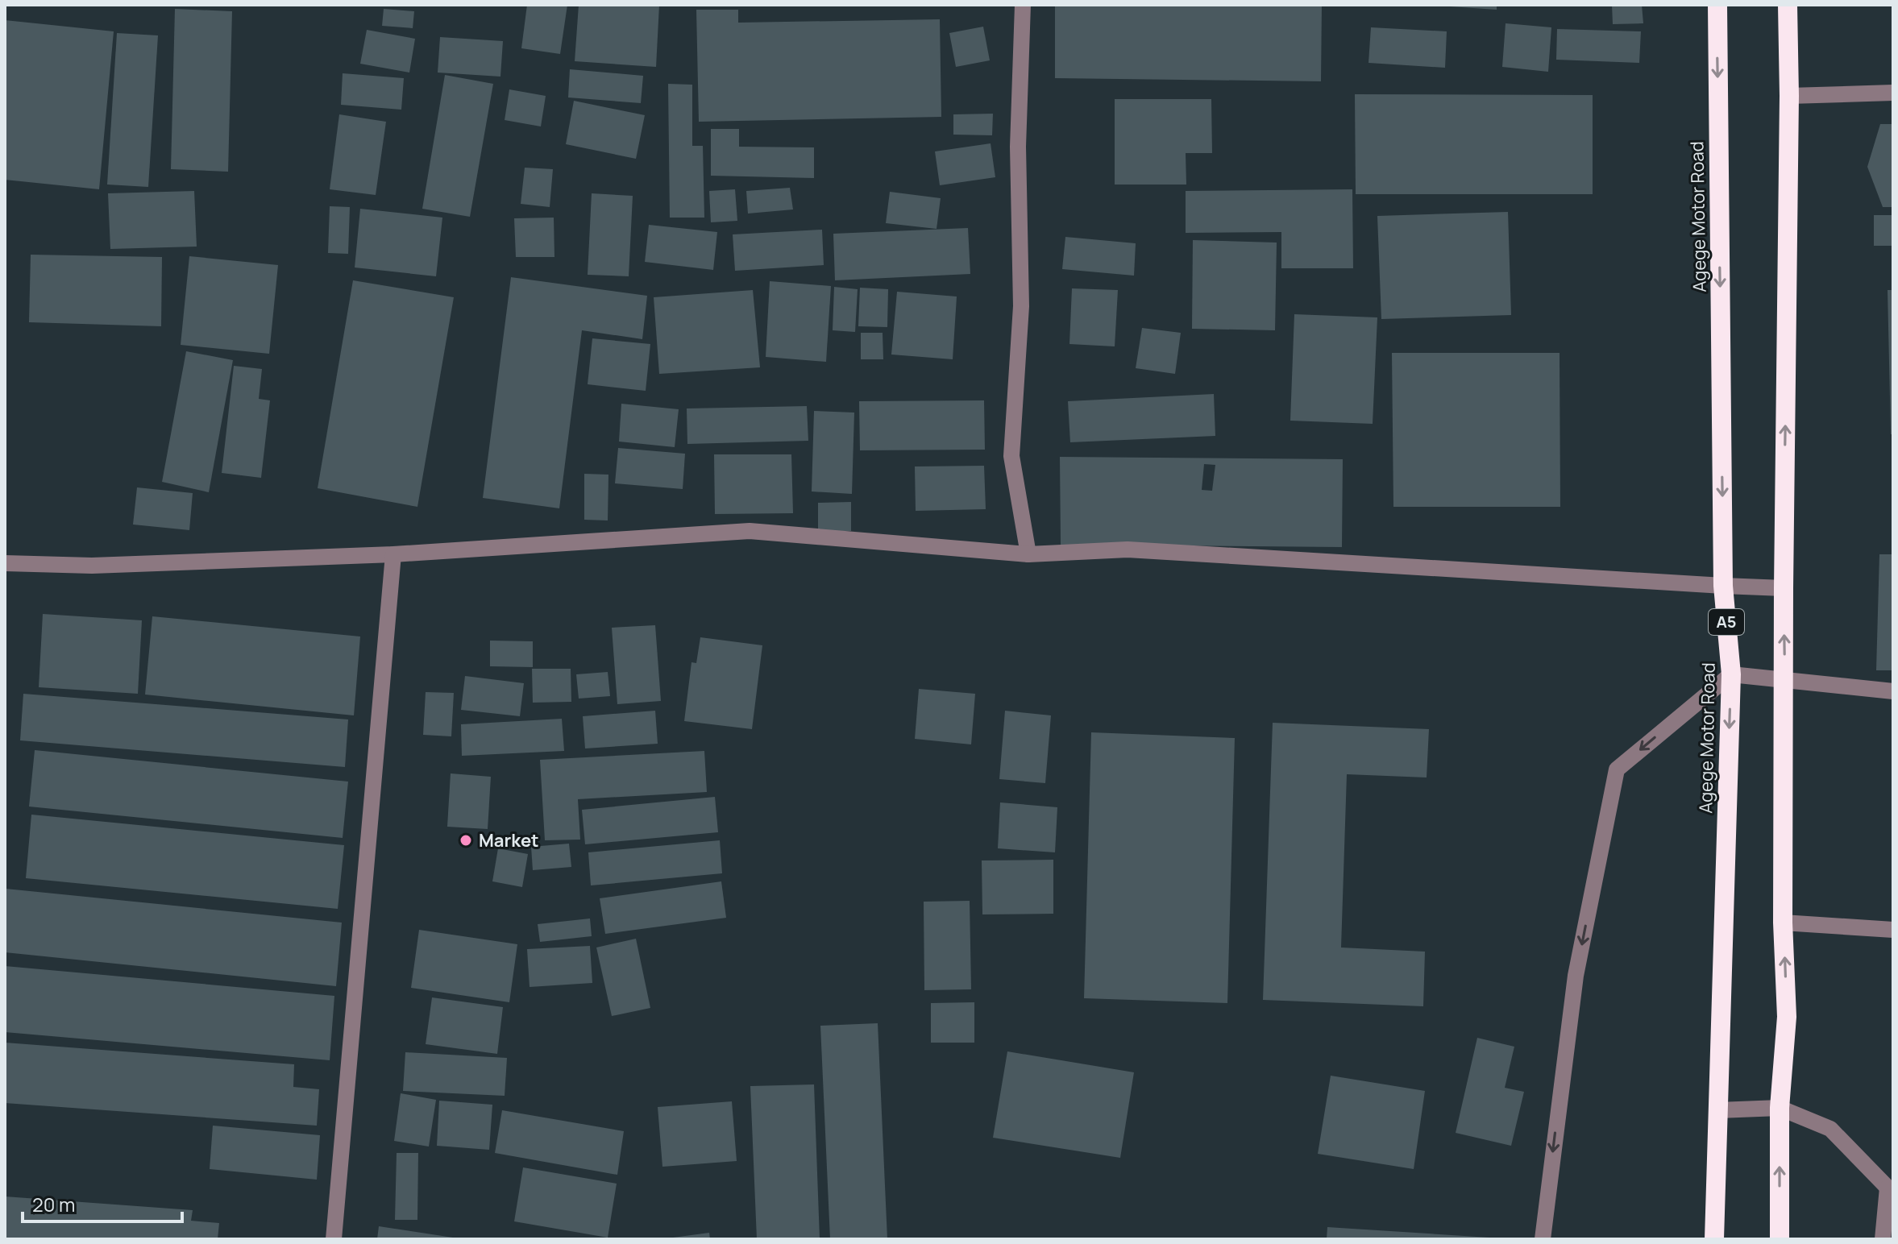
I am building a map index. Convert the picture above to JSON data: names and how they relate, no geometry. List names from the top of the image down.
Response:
{
  "streets": {
    "highway": ["Agege Motor Road", "A5"]
  },
  "places": ["Market"],
  "scale_bar": "20 m"
}
